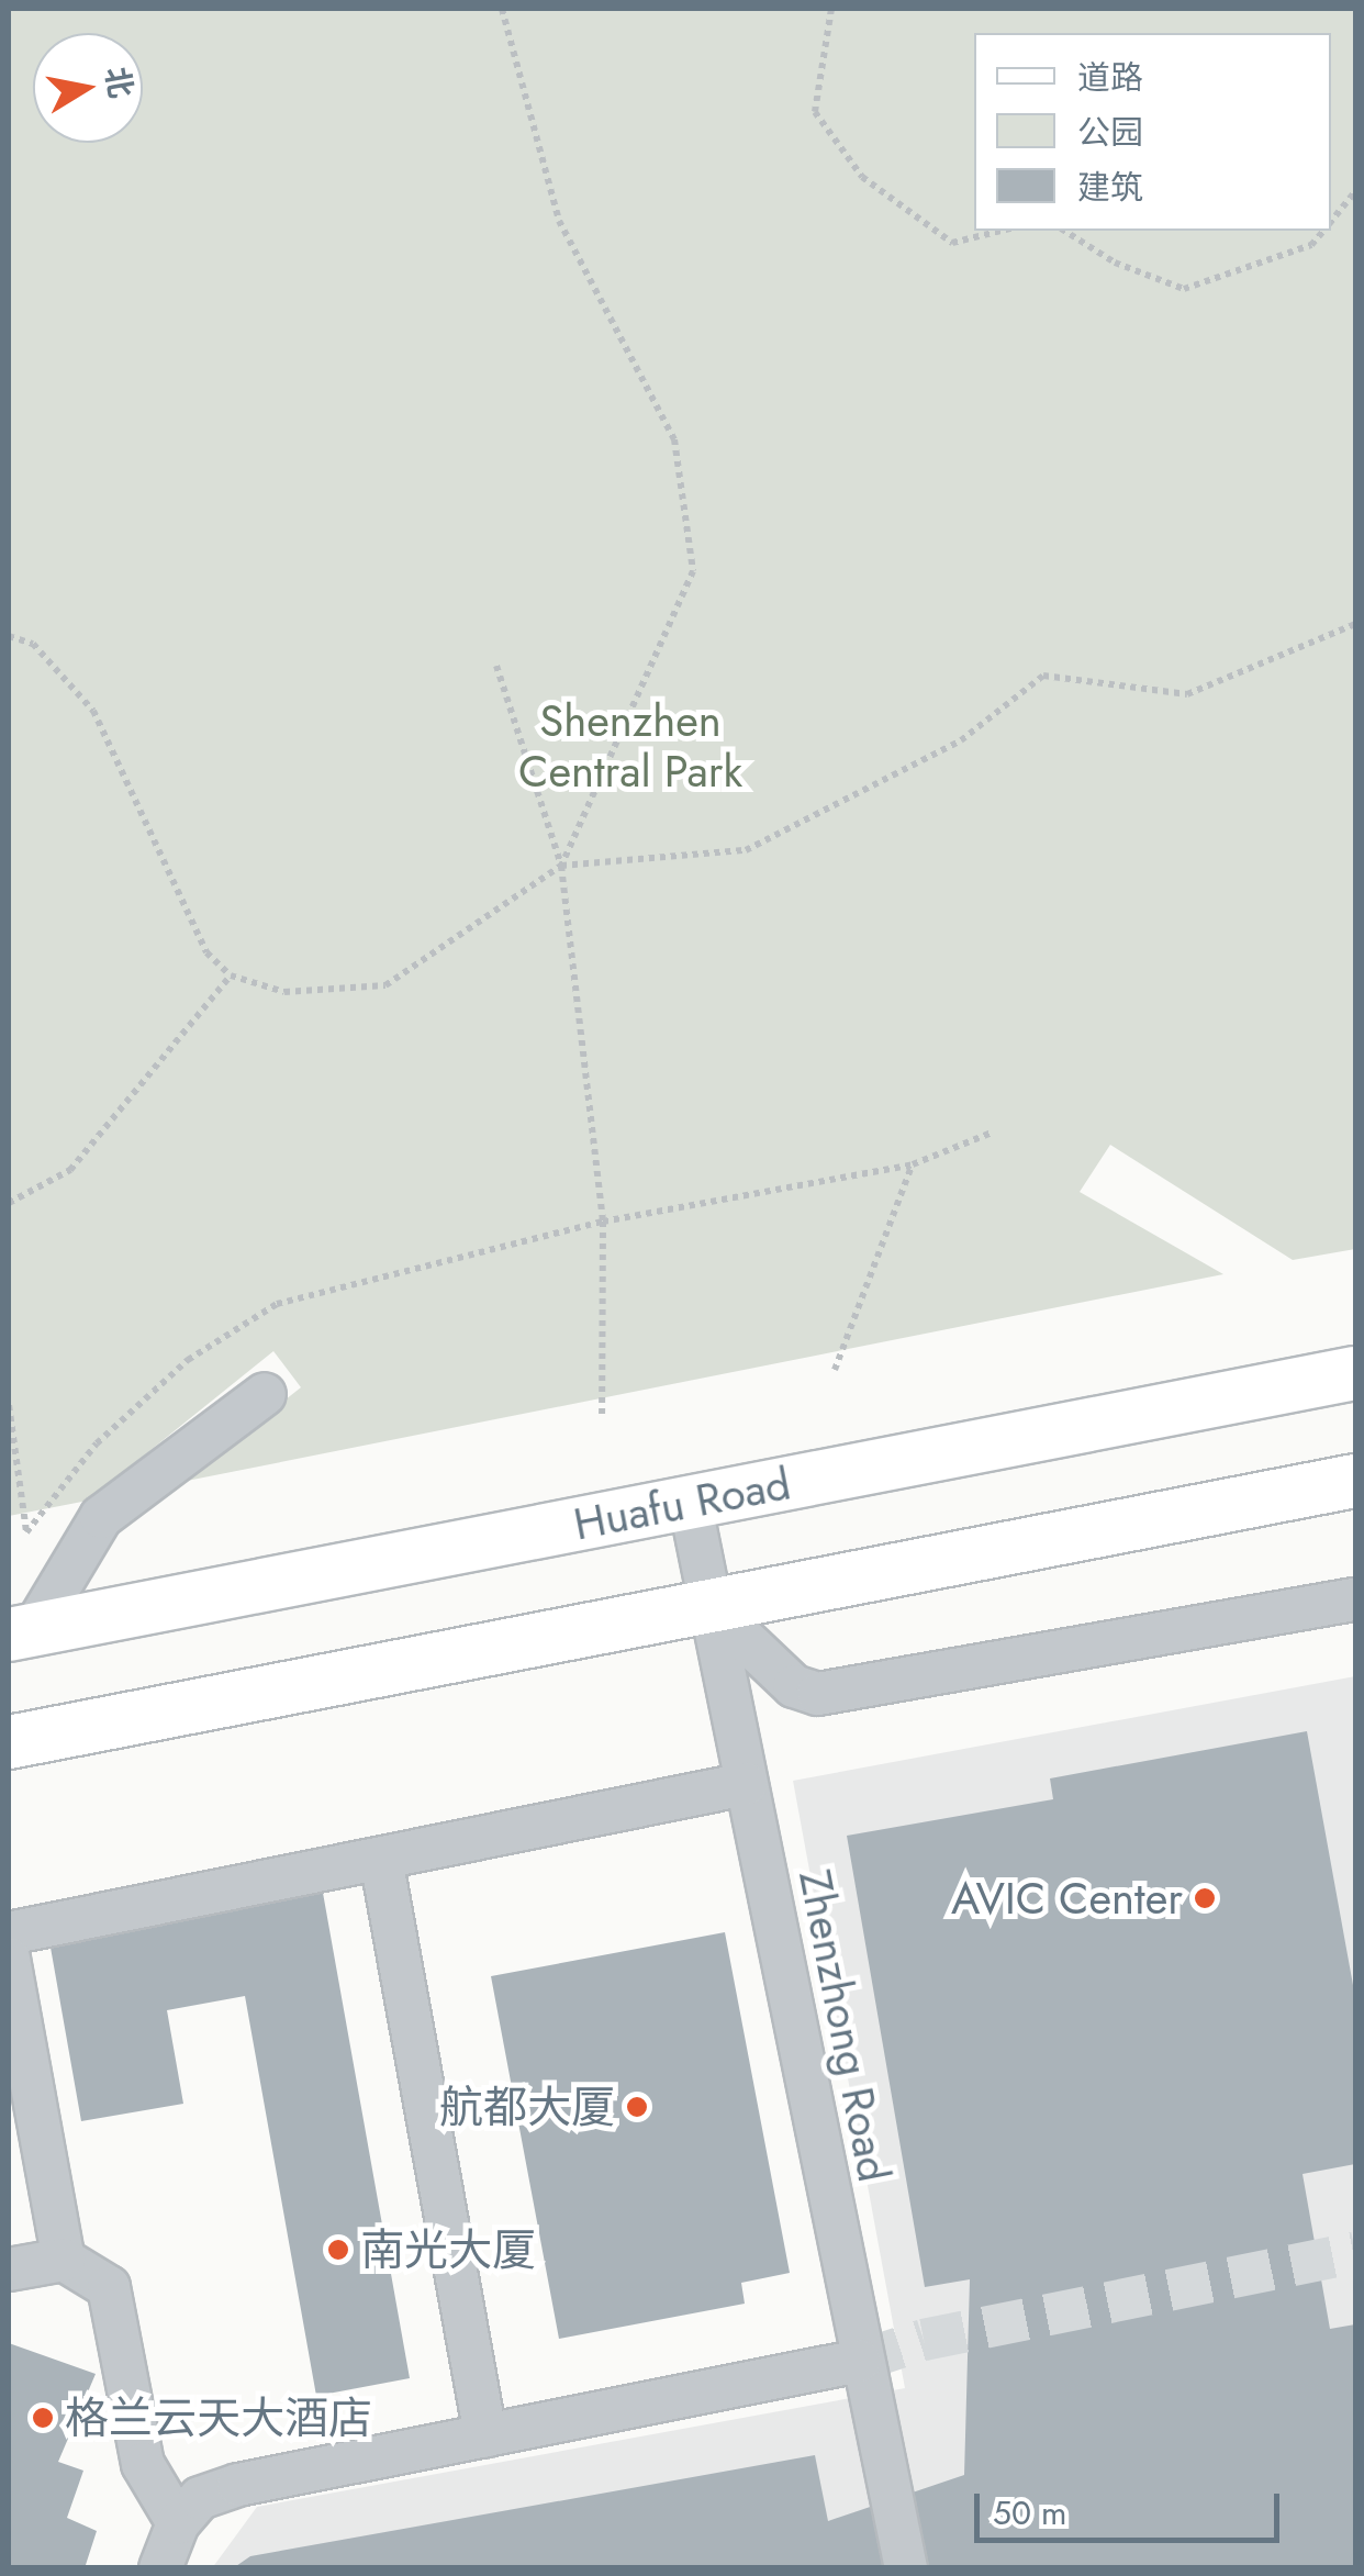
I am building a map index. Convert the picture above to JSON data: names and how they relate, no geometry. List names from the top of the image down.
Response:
{
  "streets": {
    "main road": ["Huafu Road"],
    "street": ["Zhenzhong Road"]
  },
  "crossings": [
    ["Huafu Road", "Zhenzhong Road"]
  ],
  "parks": ["Shenzhen Central Park"],
  "places": [
    "AVIC Center",
    "航都大厦",
    "南光大厦",
    "格兰云天大酒店"
  ],
  "legend": ["道路", "公园", "建筑"],
  "scale_bar": "50 m",
  "north": "right"
}
